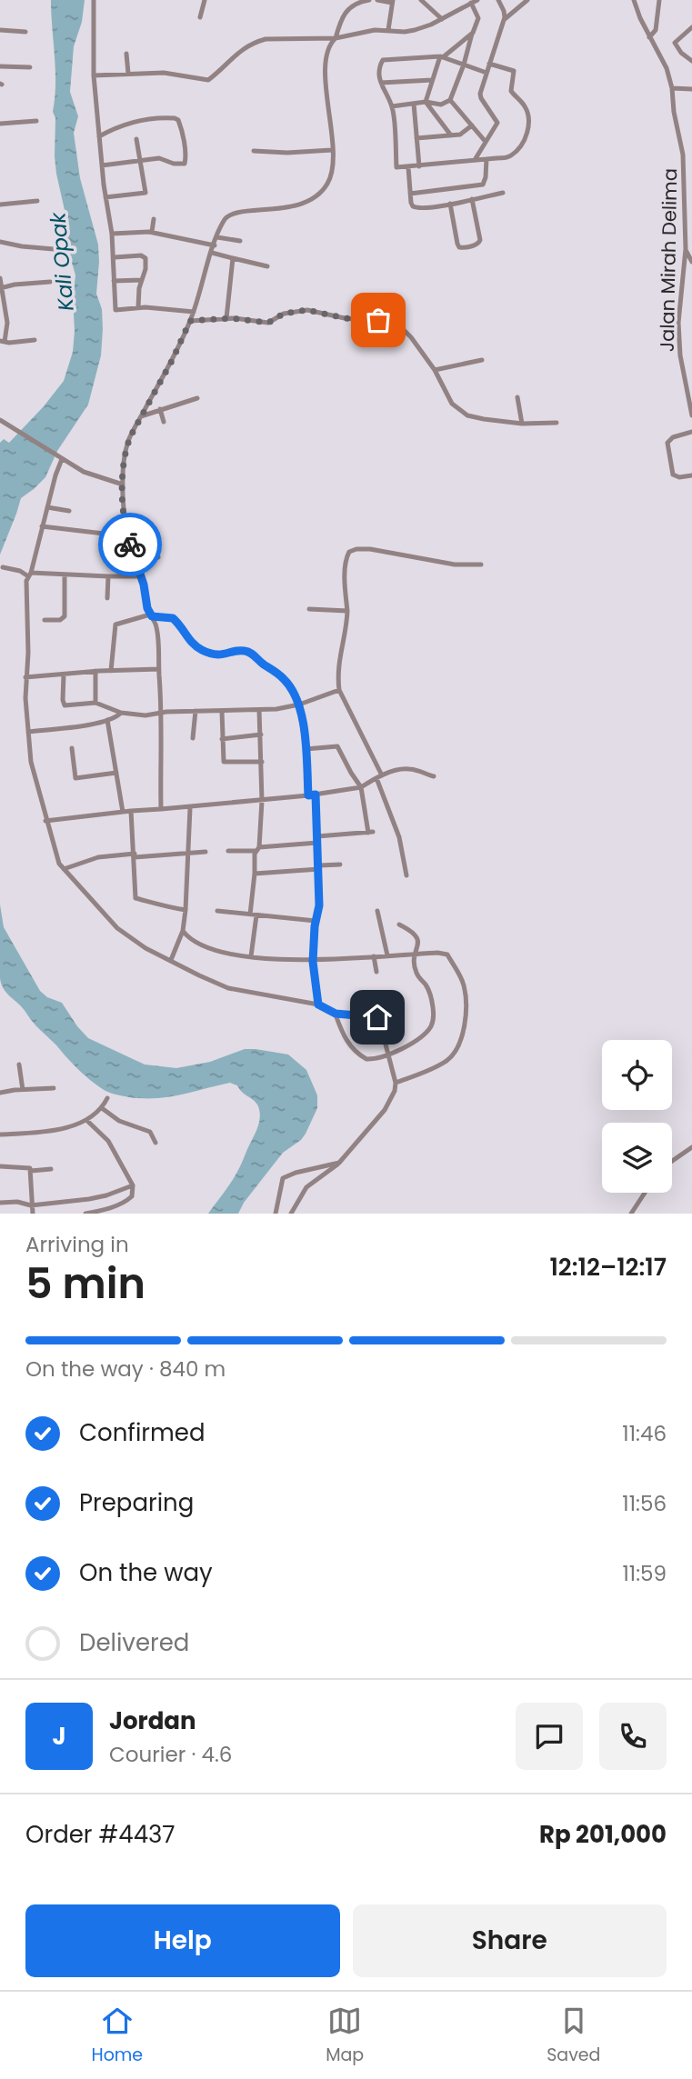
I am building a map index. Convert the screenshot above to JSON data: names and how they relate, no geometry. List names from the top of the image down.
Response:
{
  "streets": {
    "street": ["Jalan Mirah Delima"]
  },
  "water": ["Kali Opak"],
  "page": {
    "heading": ["5 min", "Arriving in", "12:12–12:17"],
    "panel": [
      "Jordan",
      "Courier · 4.6",
      "Order #4437",
      "Rp 201,000"
    ],
    "bar": "On the way · 840 m",
    "list": [
      ["Confirmed", "11:46"],
      ["Preparing", "11:56"],
      ["On the way", "11:59"],
      "Delivered"
    ],
    "round": "J",
    "buttons": ["Help", "Share"],
    "tabs": ["Home", "Map", "Saved"]
  }
}
